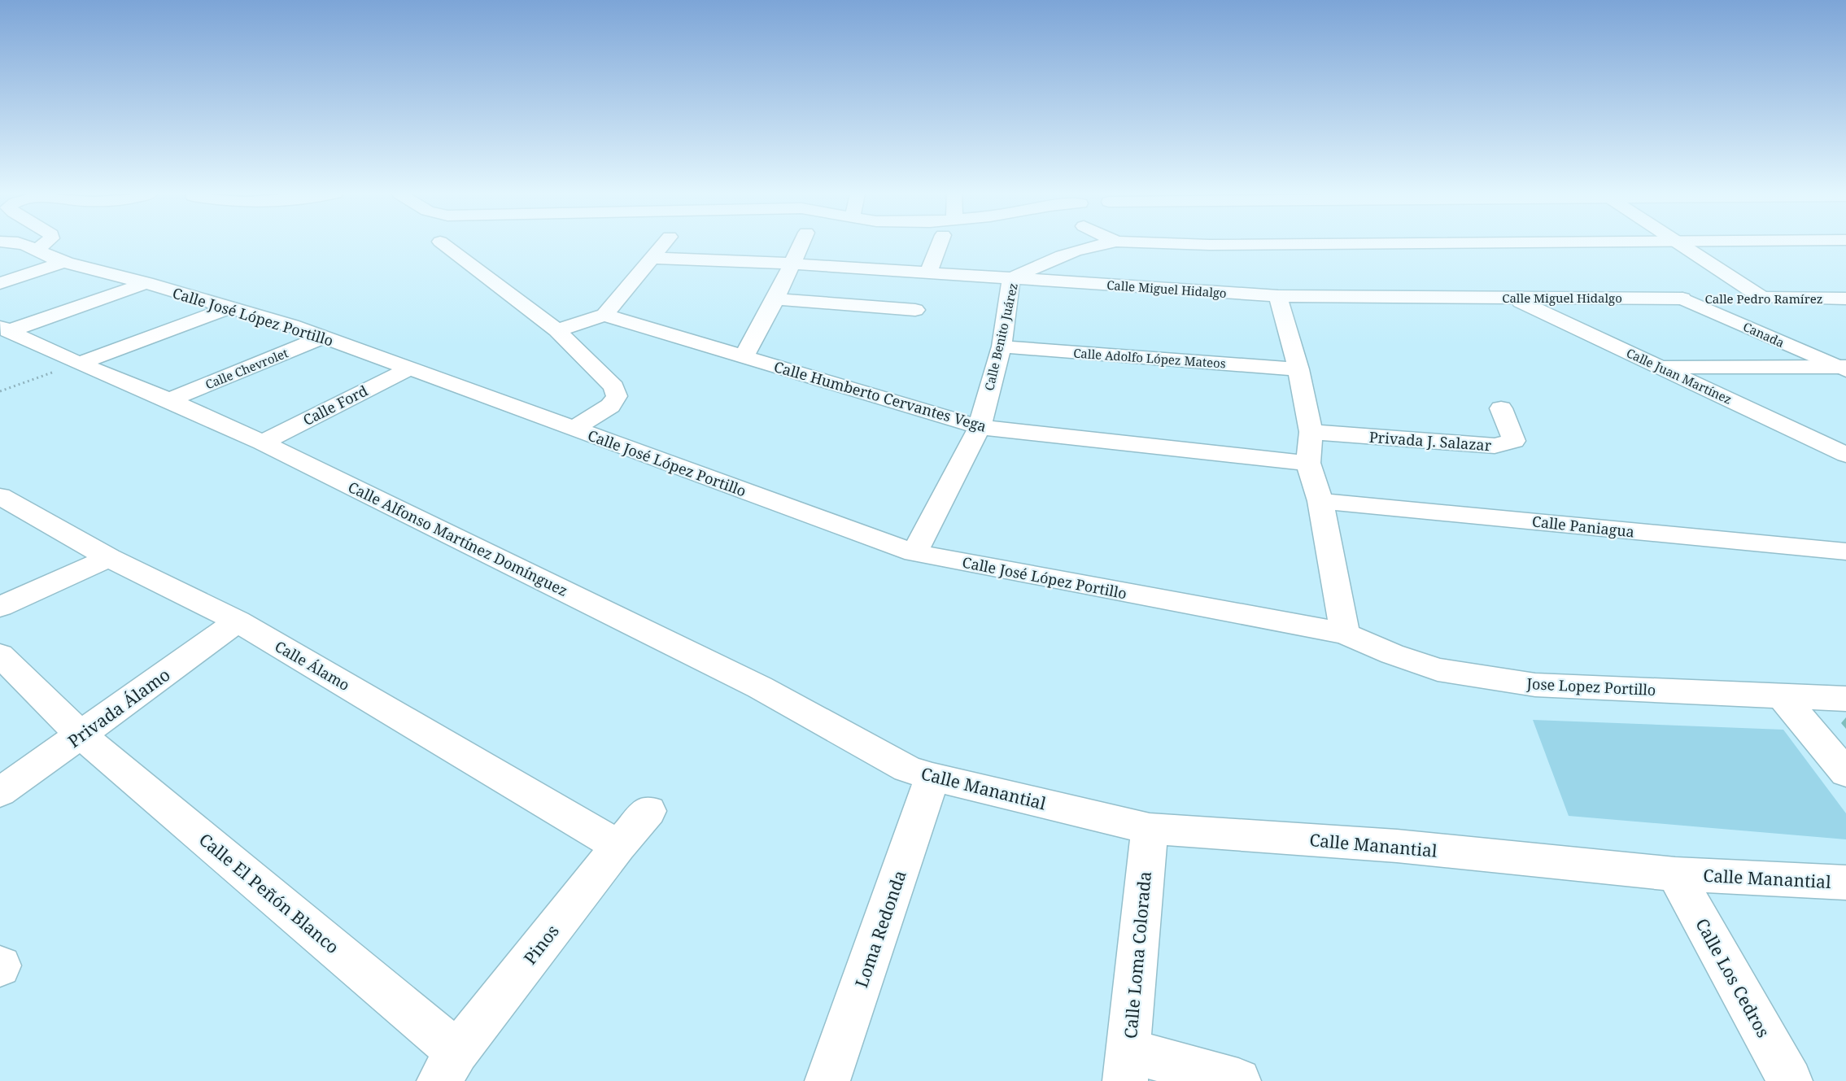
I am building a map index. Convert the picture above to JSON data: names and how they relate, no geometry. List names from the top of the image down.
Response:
{
  "streets": {
    "street": [
      "Calle Miguel Hidalgo",
      "Calle Pedro Ramírez",
      "Calle José López Portillo",
      "Canada",
      "Calle Benito Juárez",
      "Calle Adolfo López Mateos",
      "Calle Chevrolet",
      "Calle Juan Martínez",
      "Calle Humberto Cervantes Vega",
      "Calle Ford",
      "Privada J. Salazar",
      "Calle Paniagua",
      "Calle Alfonso Martínez Domínguez",
      "Calle Álamo",
      "Jose Lopez Portillo",
      "Privada Álamo",
      "Calle Manantial",
      "Calle El Peñón Blanco",
      "Loma Redonda",
      "Pinos",
      "Calle Loma Colorada",
      "Calle Los Cedros"
    ]
  },
  "crossings": [
    ["Calle Miguel Hidalgo", "Calle Pedro Ramírez"],
    ["Calle Miguel Hidalgo", "Canada"],
    ["Calle Miguel Hidalgo", "Calle Benito Juárez"],
    ["Calle Miguel Hidalgo", "Calle Juan Martínez"],
    ["Calle Pedro Ramírez", "Canada"],
    ["Calle José López Portillo", "Calle Benito Juárez"],
    ["Calle José López Portillo", "Calle Chevrolet"],
    ["Calle José López Portillo", "Calle Ford"],
    ["Calle José López Portillo", "Jose Lopez Portillo"],
    ["Calle Benito Juárez", "Calle Adolfo López Mateos"],
    ["Calle Benito Juárez", "Calle Humberto Cervantes Vega"],
    ["Calle Chevrolet", "Calle Alfonso Martínez Domínguez"],
    ["Calle Ford", "Calle Alfonso Martínez Domínguez"],
    ["Calle Alfonso Martínez Domínguez", "Calle Manantial"],
    ["Calle Alfonso Martínez Domínguez", "Loma Redonda"],
    ["Calle Álamo", "Privada Álamo"],
    ["Calle Álamo", "Pinos"],
    ["Privada Álamo", "Calle El Peñón Blanco"],
    ["Calle Manantial", "Loma Redonda"],
    ["Calle Manantial", "Calle Loma Colorada"],
    ["Calle Manantial", "Calle Los Cedros"],
    ["Calle El Peñón Blanco", "Pinos"]
  ]
}
